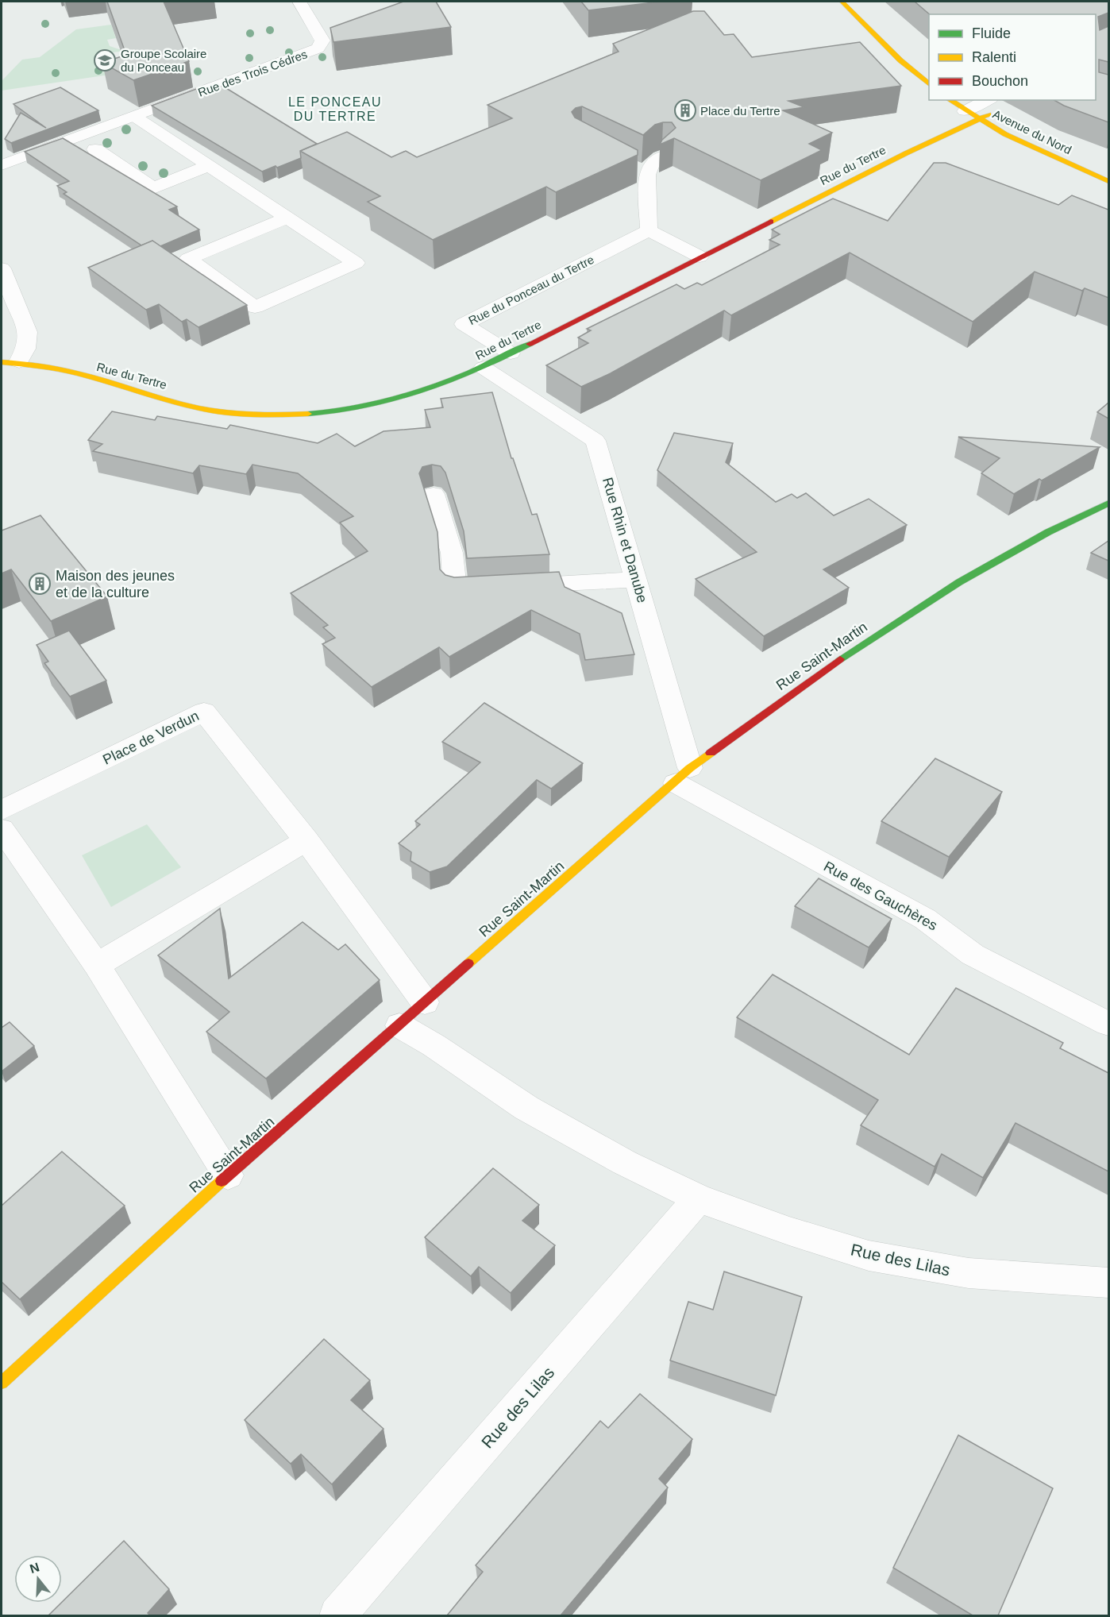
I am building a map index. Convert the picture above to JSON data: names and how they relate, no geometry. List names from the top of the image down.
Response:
{
  "streets": {
    "street": [
      "Rue des Trois Cédres",
      "Avenue du Nord",
      "Rue du Tertre",
      "Rue du Ponceau du Tertre",
      "Rue Rhin et Danube",
      "Rue Saint-Martin",
      "Place de Verdun",
      "Rue des Gauchères",
      "Rue des Lilas"
    ]
  },
  "crossings": [
    ["Avenue du Nord", "Rue du Tertre"],
    ["Rue du Tertre", "Rue du Ponceau du Tertre"],
    ["Rue du Tertre", "Rue Rhin et Danube"],
    ["Rue Rhin et Danube", "Rue Saint-Martin"],
    ["Rue Rhin et Danube", "Rue des Gauchères"],
    ["Rue Saint-Martin", "Place de Verdun"],
    ["Rue Saint-Martin", "Rue des Gauchères"],
    ["Rue Saint-Martin", "Rue des Lilas"]
  ],
  "districts": ["LE PONCEAU DU TERTRE"],
  "places": {
    "school or university": ["Groupe Scolaire du Ponceau"],
    "building": ["Place du Tertre", "Maison des jeunes et de la culture"]
  },
  "legend": ["Fluide", "Ralenti", "Bouchon"],
  "north": "top"
}
